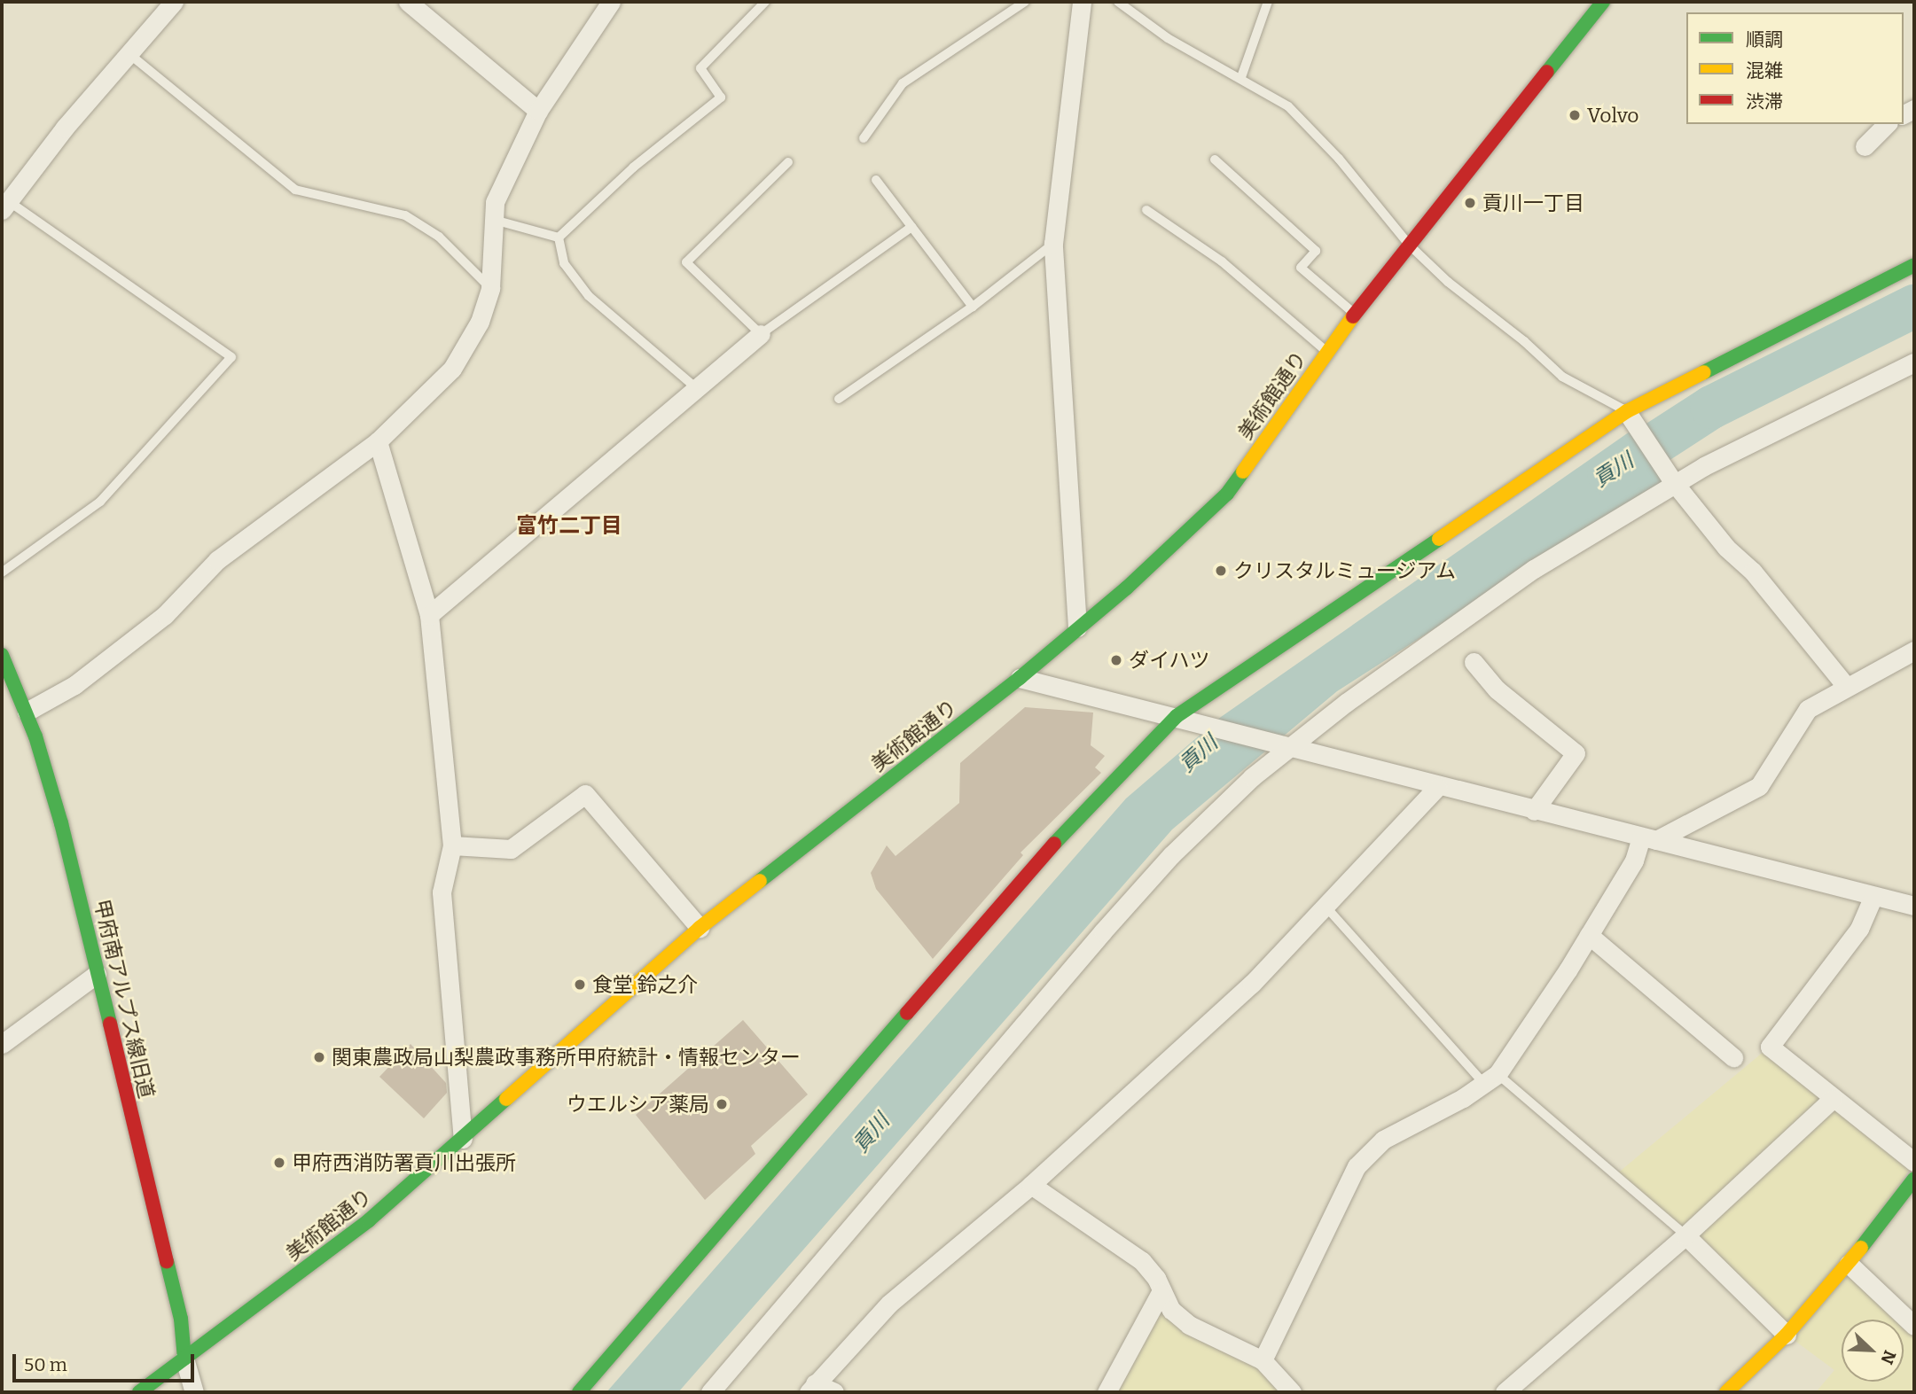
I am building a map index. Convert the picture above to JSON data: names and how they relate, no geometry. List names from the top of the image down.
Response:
{
  "streets": {
    "main road": ["美術館通り", "甲府南アルプス線旧道"]
  },
  "crossings": [
    ["美術館通り", "甲府南アルプス線旧道"]
  ],
  "districts": ["富竹二丁目"],
  "water": ["貢川"],
  "places": [
    "Volvo",
    "貢川一丁目",
    "クリスタルミュージアム",
    "ダイハツ",
    "食堂 鈴之介",
    "関東農政局山梨農政事務所甲府統計・情報センター",
    "ウエルシア薬局",
    "甲府西消防署貢川出張所"
  ],
  "legend": ["順調", "混雑", "渋滞"],
  "scale_bar": "50 m",
  "north": "bottom right"
}
